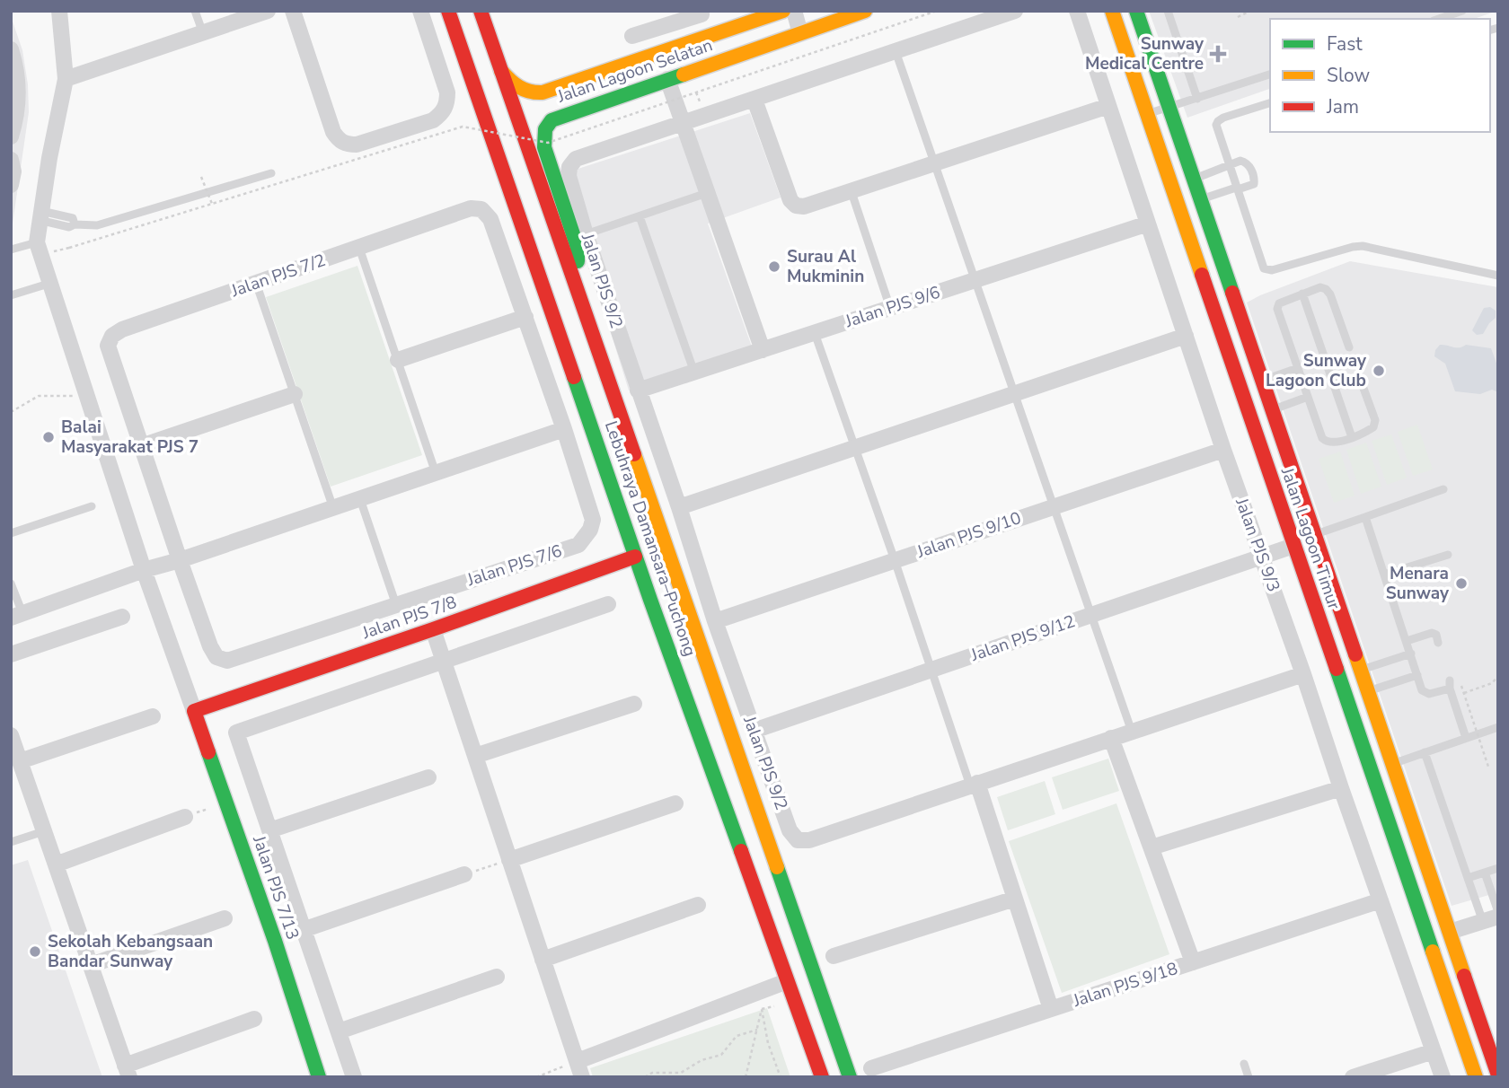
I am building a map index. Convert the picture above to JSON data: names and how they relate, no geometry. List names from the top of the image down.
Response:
{
  "streets": {
    "main road": [
      "Jalan Lagoon Selatan",
      "Lebuhraya Damansara–Puchong",
      "Jalan Lagoon Timur",
      "Jalan PJS 7/8",
      "Jalan PJS 7/13"
    ],
    "street": [
      "Jalan PJS 7/2",
      "Jalan PJS 9/2",
      "Jalan PJS 9/6",
      "Jalan PJS 9/10",
      "Jalan PJS 9/3",
      "Jalan PJS 7/6",
      "Jalan PJS 9/12",
      "Jalan PJS 9/18"
    ]
  },
  "crossings": [
    ["Jalan Lagoon Selatan", "Lebuhraya Damansara–Puchong"],
    ["Jalan PJS 7/2", "Jalan PJS 7/6"],
    ["Jalan PJS 9/2", "Jalan PJS 9/6"],
    ["Jalan PJS 9/2", "Jalan PJS 9/10"],
    ["Jalan PJS 9/2", "Jalan PJS 9/12"],
    ["Jalan PJS 9/6", "Jalan PJS 9/3"],
    ["Jalan PJS 9/10", "Jalan PJS 9/3"],
    ["Lebuhraya Damansara–Puchong", "Jalan PJS 7/8"],
    ["Jalan Lagoon Timur", "Jalan PJS 9/12"],
    ["Jalan PJS 9/3", "Jalan PJS 9/12"],
    ["Jalan PJS 9/3", "Jalan PJS 9/18"],
    ["Jalan PJS 7/8", "Jalan PJS 7/13"]
  ],
  "places": {
    "health": ["Sunway Medical Centre"],
    "other": [
      "Surau Al Mukminin",
      "Sunway Lagoon Club",
      "Balai Masyarakat PJS 7",
      "Menara Sunway",
      "Sekolah Kebangsaan Bandar Sunway"
    ]
  },
  "legend": ["Fast", "Slow", "Jam"]
}
